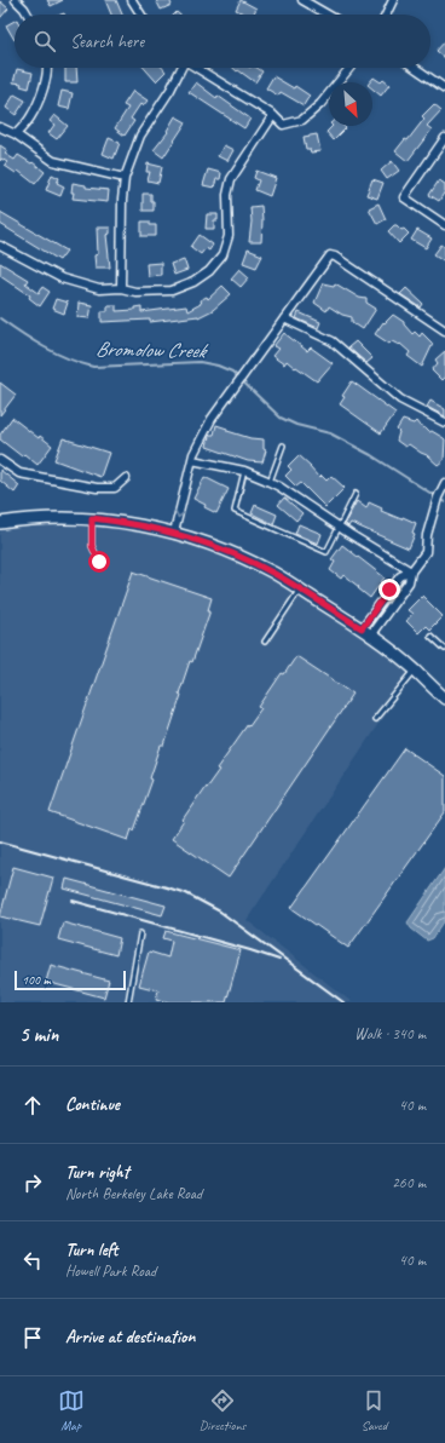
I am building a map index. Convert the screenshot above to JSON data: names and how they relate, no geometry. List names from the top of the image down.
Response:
{
  "water": ["Bromolow Creek"],
  "scale_bar": "100 m",
  "north": "bottom right",
  "page": {
    "search": "Search here",
    "scale": "100 m",
    "heading": ["5 min", "Walk · 340 m"],
    "list": [
      ["Continue", "40 m"],
      ["Turn right", "North Berkeley Lake Road", "260 m"],
      ["Turn left", "Howell Park Road", "40 m"],
      "Arrive at destination"
    ],
    "nav": ["Map", "Directions", "Saved"]
  }
}
